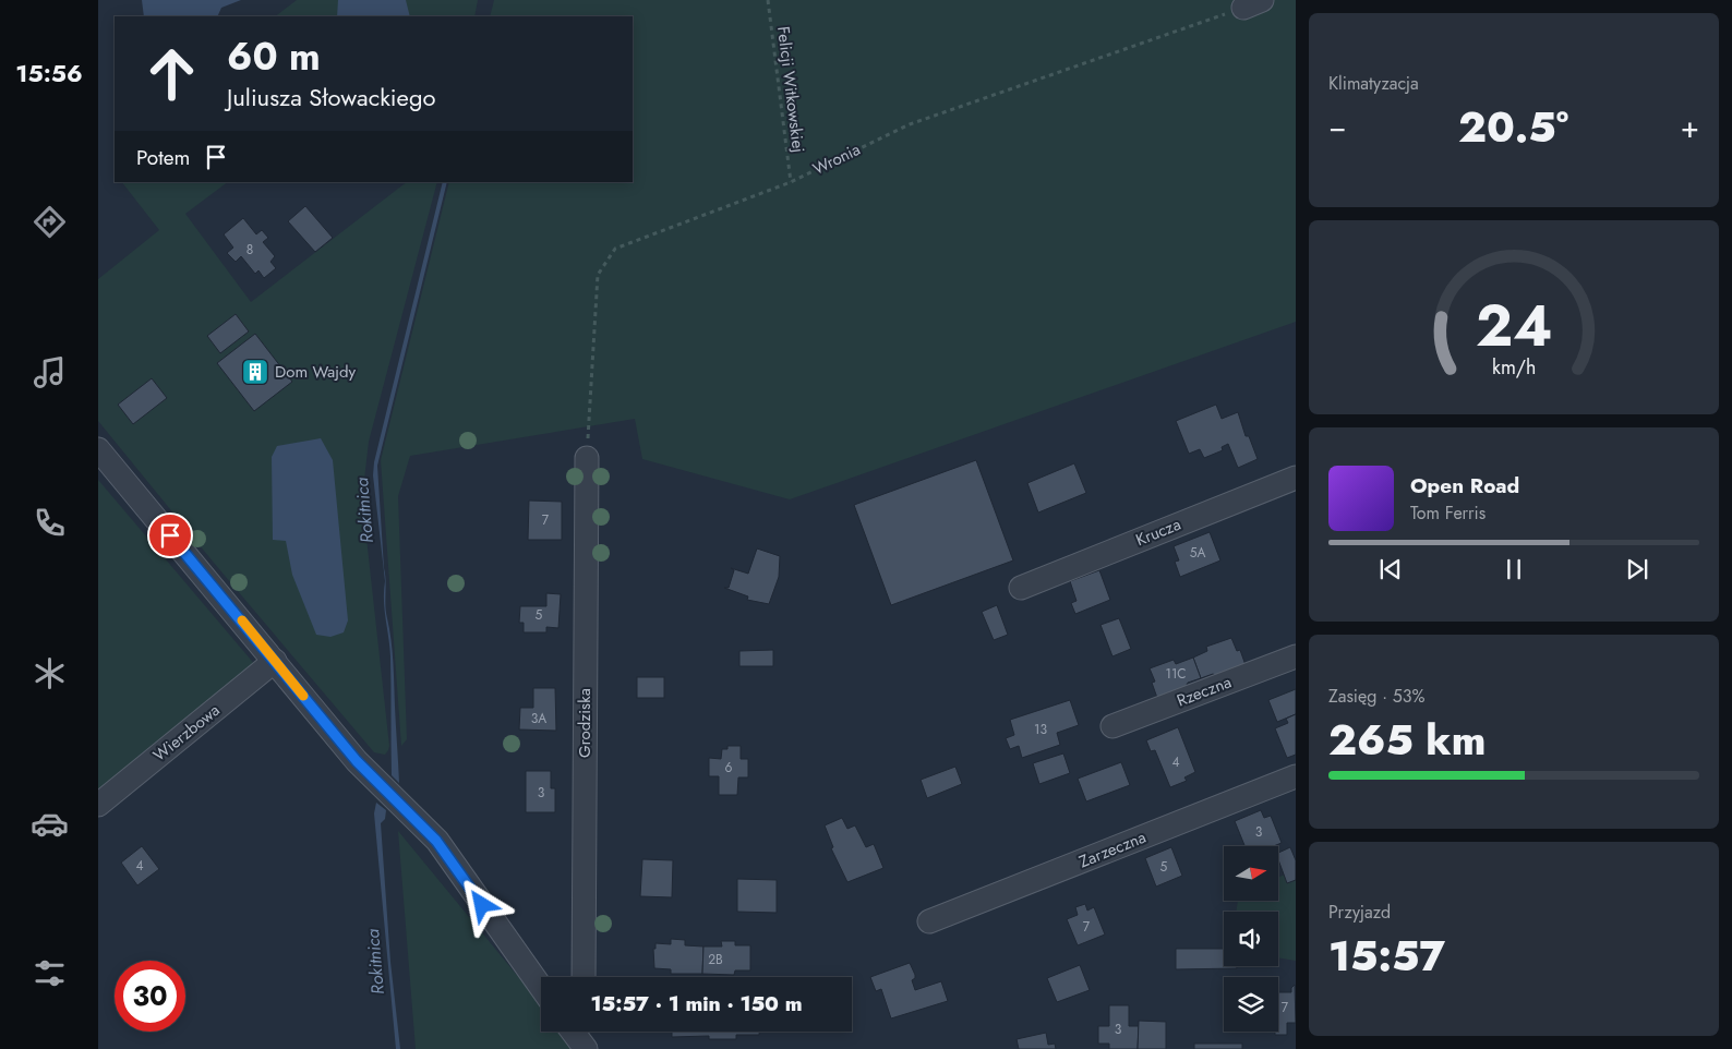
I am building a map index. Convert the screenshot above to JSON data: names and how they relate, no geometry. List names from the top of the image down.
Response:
{
  "streets": {
    "street": [
      "Krucza",
      "Rzeczna",
      "Grodziska",
      "Wierzbowa",
      "Zarzeczna"
    ],
    "path": ["Felicji Witkowskiej", "Wronia"]
  },
  "crossings": [
    ["Felicji Witkowskiej", "Wronia"],
    ["Wronia", "Grodziska"]
  ],
  "water": ["Rokitnica"],
  "places": {
    "building": ["Dom Wajdy"]
  },
  "house_numbers": [
    "8",
    "7",
    "5A",
    "5",
    "11C",
    "3A",
    "13",
    "4",
    "6",
    "3",
    "3",
    "4",
    "5",
    "7",
    "2B",
    "7",
    "3"
  ],
  "north": "right",
  "page": {
    "tabs": "15:56",
    "tile": [
      "Klimatyzacja",
      ["Zasięg · 53%", "265 km"],
      ["Przyjazd", "15:57"]
    ],
    "turn": ["60 m", "Juliusza Słowackiego"],
    "heat": ["−", "20.5°", "+"],
    "then": "Potem",
    "song": ["Open Road", "Tom Ferris"],
    "limit": "30",
    "trip": "15:57 · 1 min · 150 m",
    "gauge": ["24", "km/h"]
  }
}
